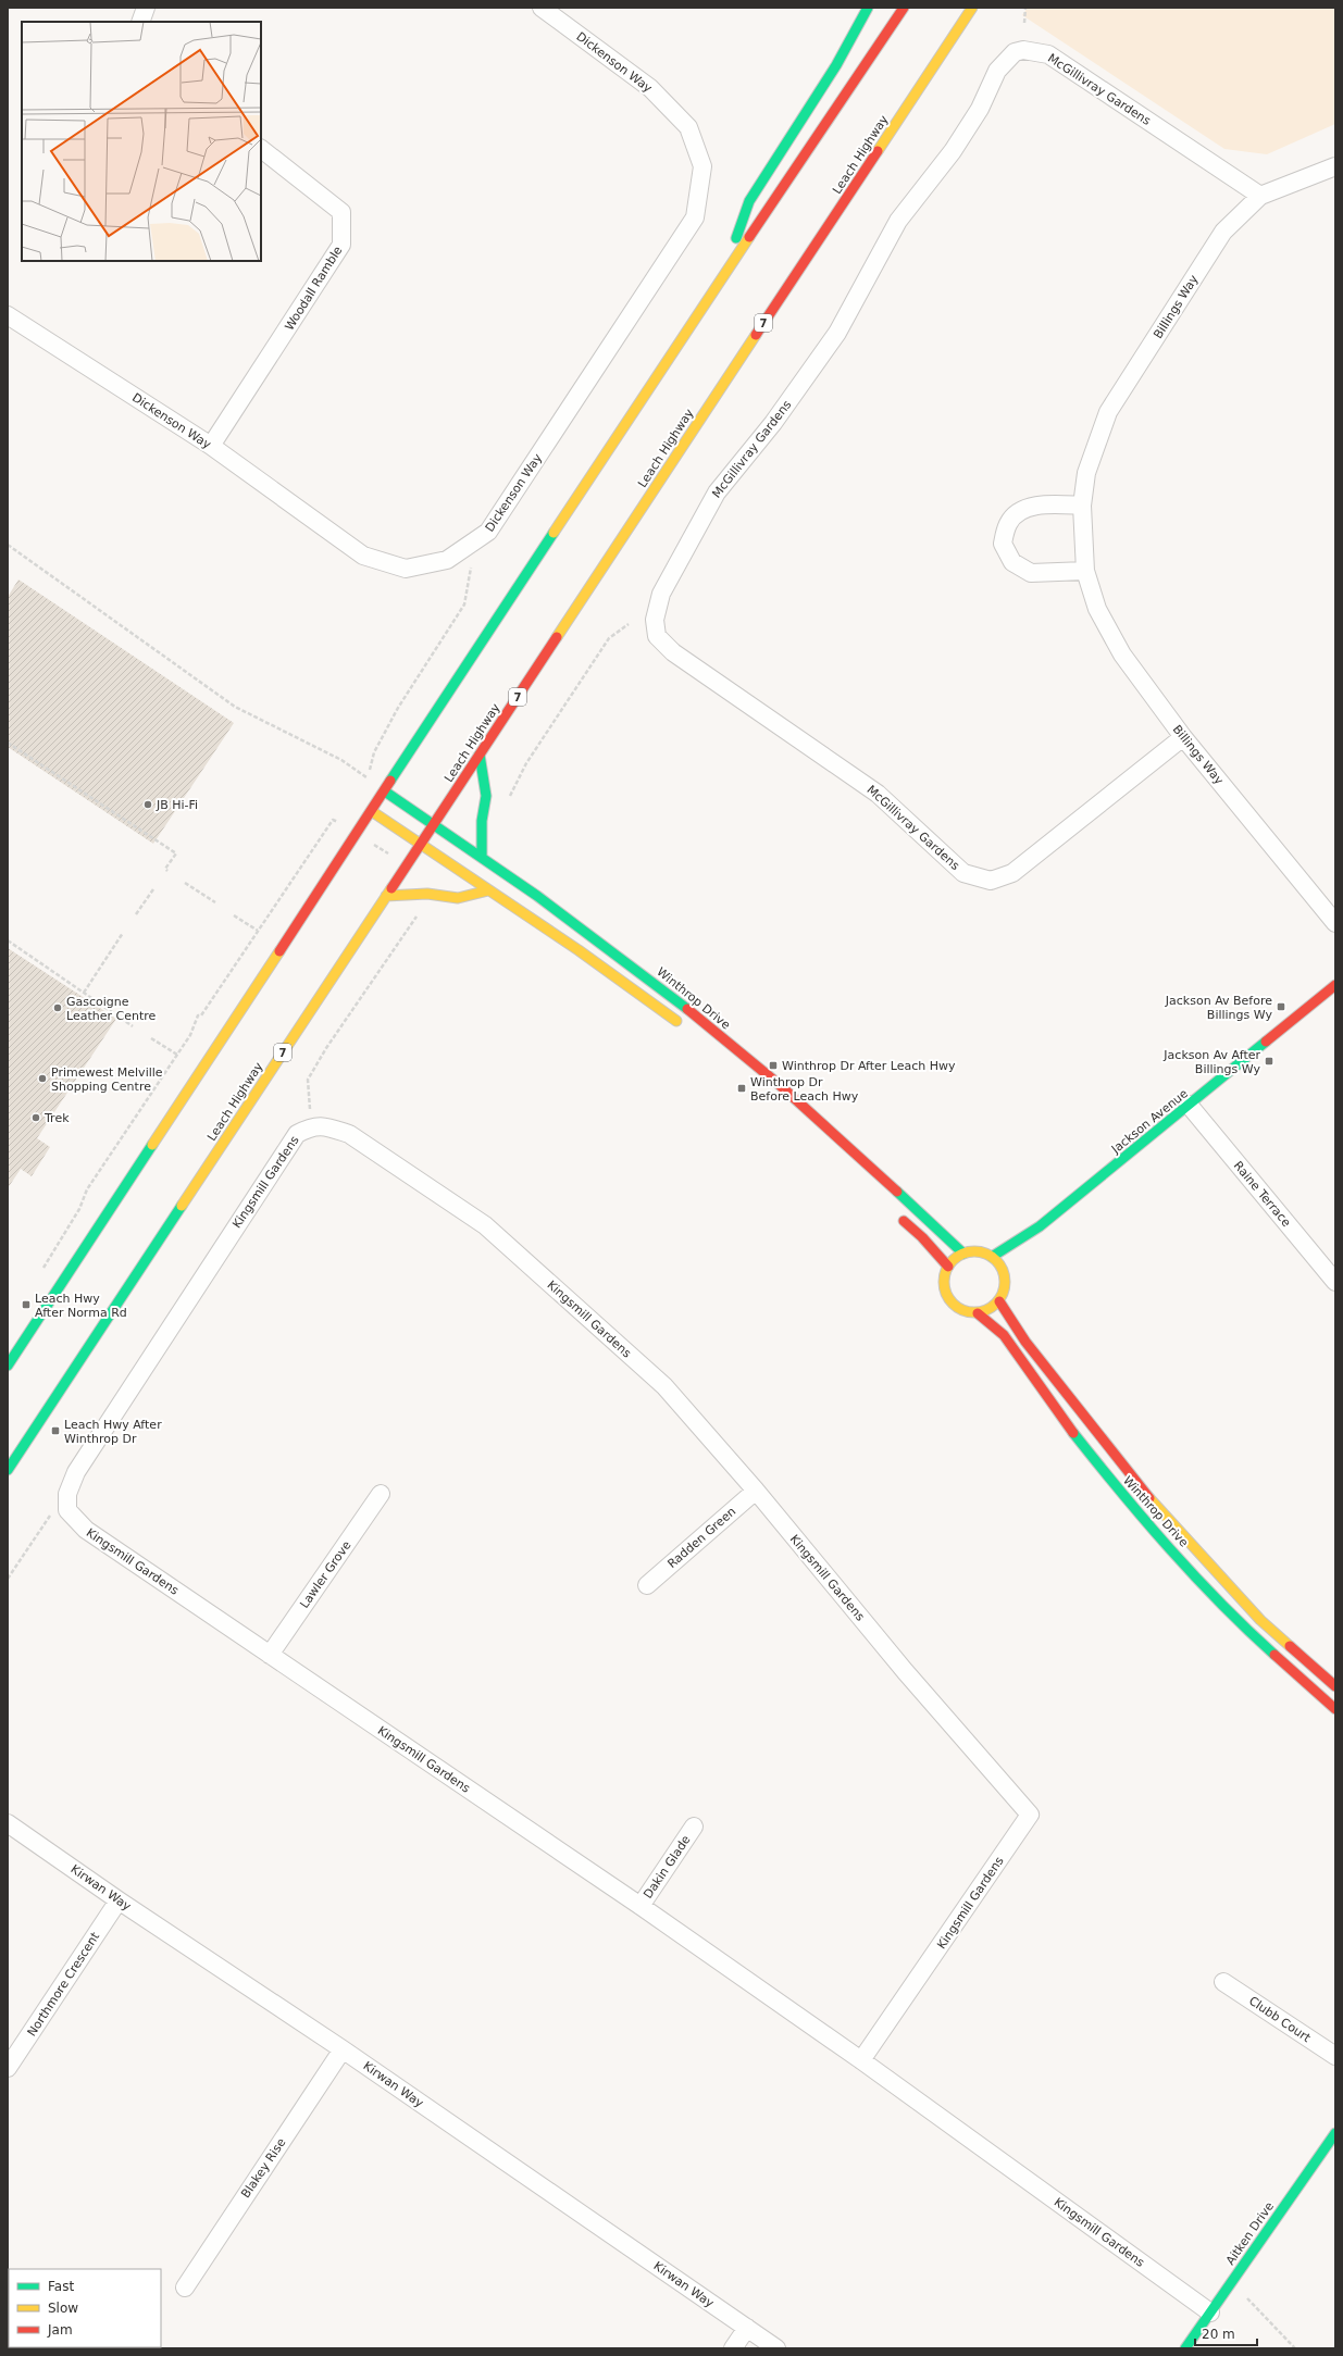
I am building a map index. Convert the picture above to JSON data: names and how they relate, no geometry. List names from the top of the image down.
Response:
{
  "streets": {
    "main road": [
      "Leach Highway",
      "7",
      "Winthrop Drive",
      "Jackson Avenue",
      "Aitken Drive"
    ],
    "street": [
      "Dickenson Way",
      "McGillivray Gardens",
      "Woodall Ramble",
      "Billings Way",
      "Kingsmill Gardens",
      "Raine Terrace",
      "Radden Green",
      "Lawler Grove",
      "Dakin Glade",
      "Kirwan Way",
      "Northmore Crescent",
      "Clubb Court",
      "Blakey Rise"
    ]
  },
  "crossings": [
    ["Dickenson Way", "Woodall Ramble"],
    ["McGillivray Gardens", "Billings Way"],
    ["Leach Highway", "Winthrop Drive"],
    ["Winthrop Drive", "Jackson Avenue"],
    ["Jackson Avenue", "Raine Terrace"],
    ["Kingsmill Gardens", "Radden Green"],
    ["Kingsmill Gardens", "Lawler Grove"],
    ["Kingsmill Gardens", "Dakin Glade"],
    ["Kingsmill Gardens", "Aitken Drive"],
    ["Kirwan Way", "Northmore Crescent"],
    ["Kirwan Way", "Blakey Rise"]
  ],
  "places": {
    "other": [
      "JB Hi-Fi",
      "Gascoigne Leather Centre",
      "Primewest Melville Shopping Centre",
      "Trek"
    ],
    "transit": [
      "Jackson Av Before Billings Wy",
      "Jackson Av After Billings Wy",
      "Winthrop Dr After Leach Hwy",
      "Winthrop Dr Before Leach Hwy",
      "Leach Hwy After Norma Rd",
      "Leach Hwy After Winthrop Dr"
    ]
  },
  "legend": ["Fast", "Slow", "Jam"],
  "scale_bar": "20 m"
}
